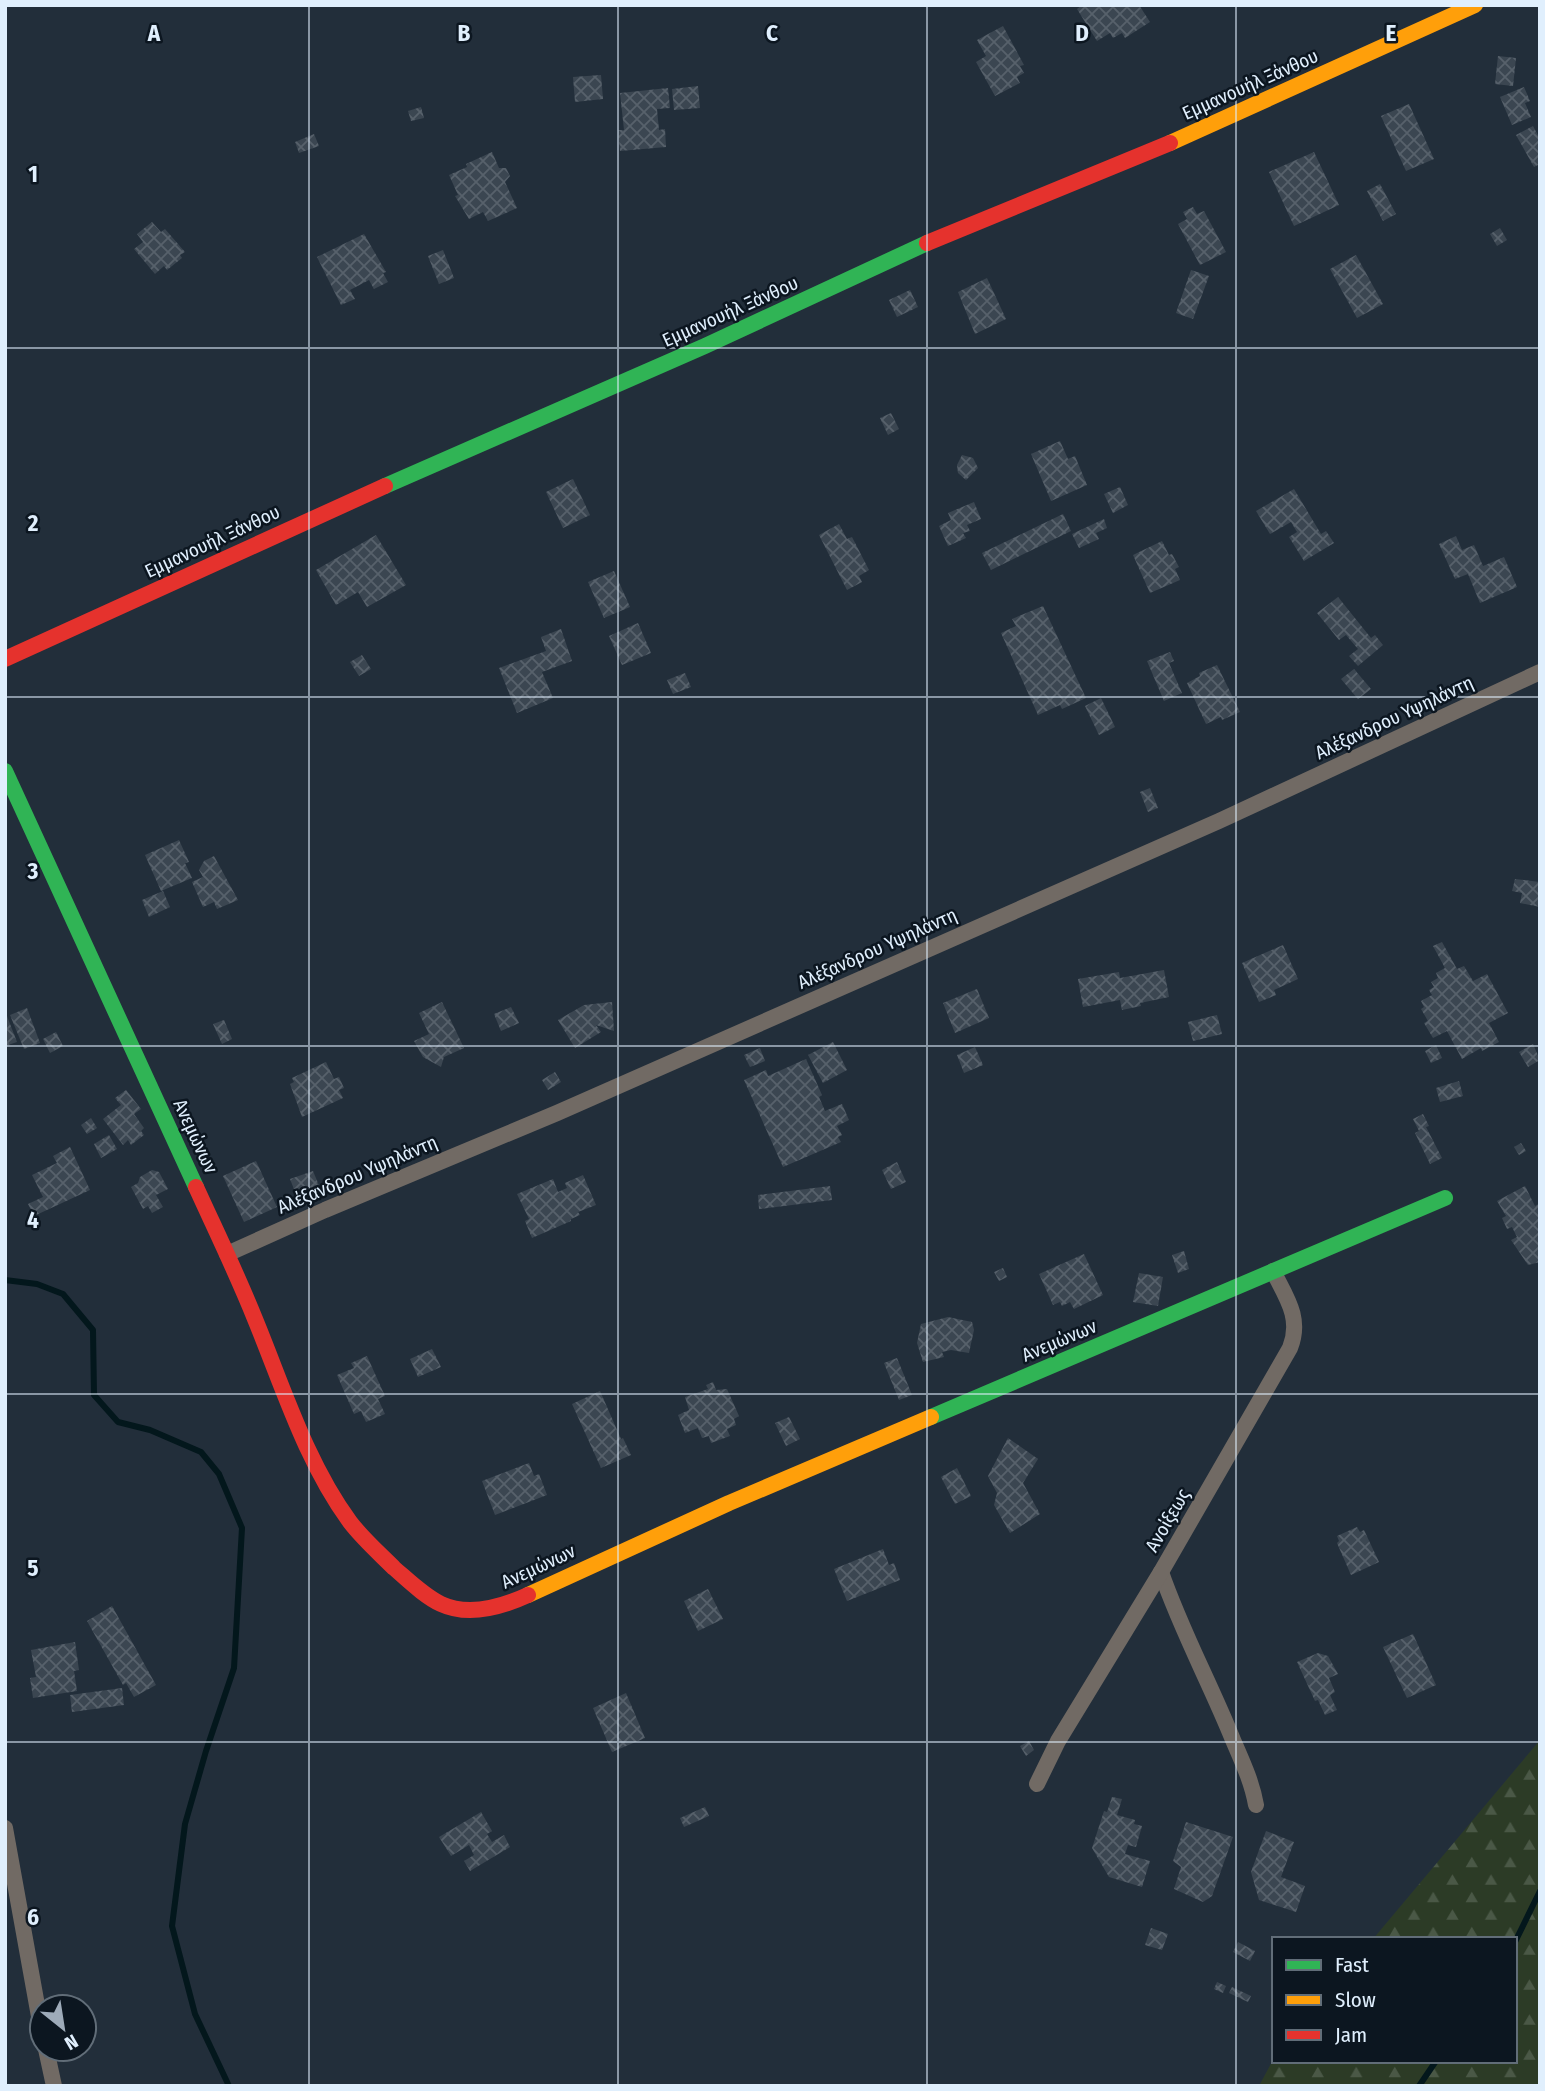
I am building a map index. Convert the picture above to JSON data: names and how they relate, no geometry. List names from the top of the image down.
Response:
{
  "streets": {
    "street": [
      "Εμμανουήλ Ξάνθου",
      "Αλέξανδρου Υψηλάντη",
      "Ανεμώνων",
      "Ανοίξεως"
    ]
  },
  "crossings": [
    ["Αλέξανδρου Υψηλάντη", "Ανεμώνων"],
    ["Ανεμώνων", "Ανοίξεως"]
  ],
  "legend": ["Fast", "Slow", "Jam"],
  "north": "bottom right",
  "grid": {
    "columns": [
      "A",
      "B",
      "C",
      "D",
      "E"
    ],
    "rows": [
      "1",
      "2",
      "3",
      "4",
      "5",
      "6"
    ]
  }
}
